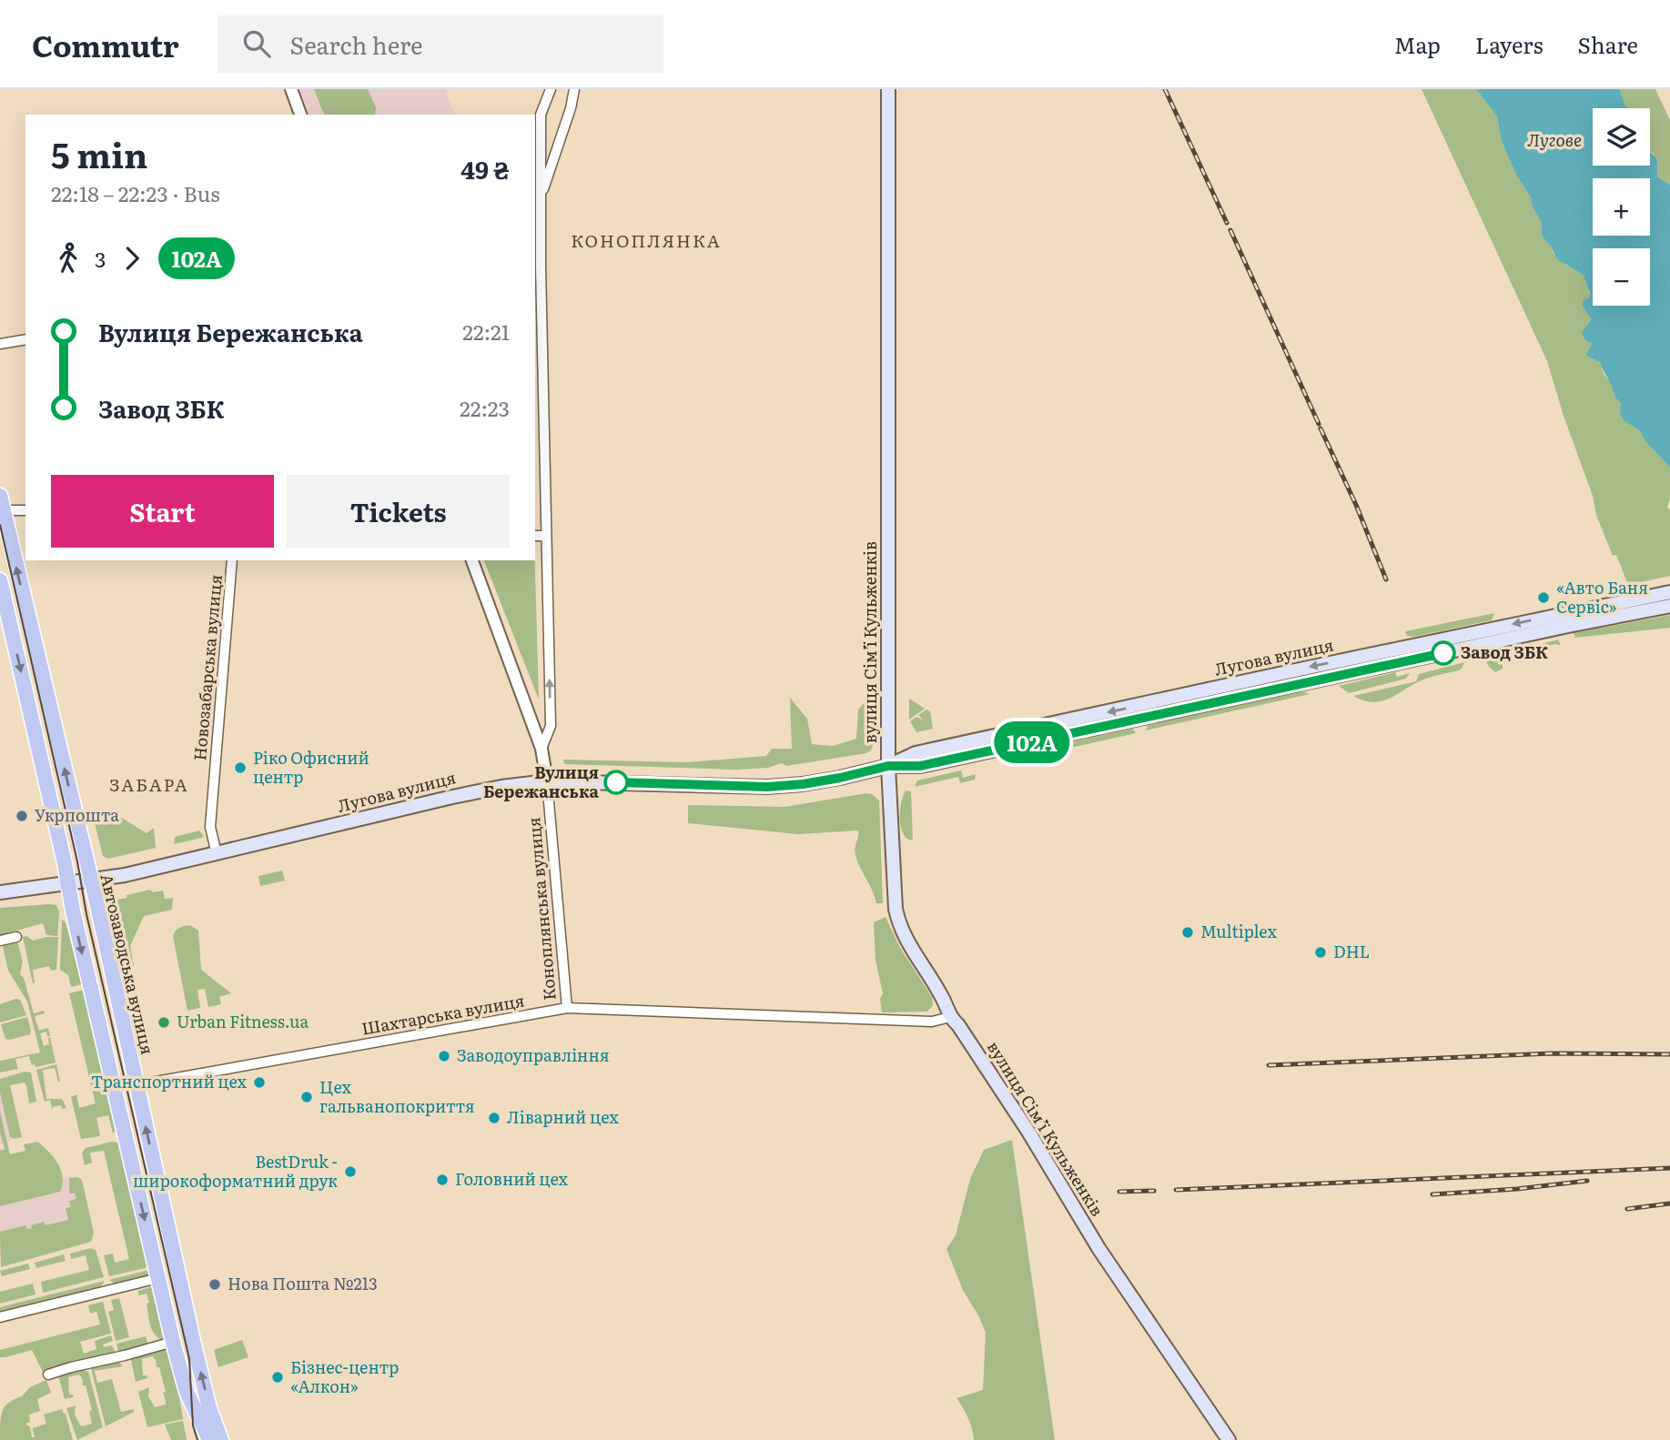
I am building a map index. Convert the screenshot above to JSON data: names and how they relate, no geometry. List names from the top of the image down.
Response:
{
  "streets": {
    "main road": ["вулиця Сімʼї Кульженків", "Лугова вулиця", "Автозаводська вулиця"],
    "street": ["Новозабарська вулиця", "Коноплянська вулиця", "Шахтарська вулиця"]
  },
  "crossings": [
    ["вулиця Сімʼї Кульженків", "Лугова вулиця"],
    ["вулиця Сімʼї Кульженків", "Шахтарська вулиця"],
    ["Лугова вулиця", "Новозабарська вулиця"],
    ["Лугова вулиця", "Коноплянська вулиця"],
    ["Лугова вулиця", "Автозаводська вулиця"],
    ["Коноплянська вулиця", "Шахтарська вулиця"],
    ["Автозаводська вулиця", "Шахтарська вулиця"]
  ],
  "districts": ["КОНОПЛЯНКА", "ЗАБАРА"],
  "water": ["Лугове"],
  "places": [
    "«Авто Баня Сервіс»",
    "Завод ЗБК",
    "Ріко Офисний центр",
    "Вулиця Бережанська",
    "Укрпошта",
    "Multiplex",
    "DHL",
    "Urban Fitness.ua",
    "Заводоуправління",
    "Транспортний цех",
    "Цех гальванопокриття",
    "Ліварний цех",
    "BestDruk - широкоформатний друк",
    "Головний цех",
    "Нова Пошта №213",
    "Бізнес-центр «Алкон»"
  ],
  "lines": ["bus line 102А"],
  "page": {
    "header": "Commutr",
    "search": "Search here",
    "nav": ["Map", "Layers", "Share"],
    "on_map": "102А",
    "map_buttons": ["+", "−"],
    "heading": ["5 min", "22:18 – 22:23 · Bus", "49 ₴"],
    "legs": ["3", "102А"],
    "list": [
      {
        "name": "Вулиця Бережанська",
        "value": "22:21"
      },
      {
        "name": "Завод ЗБК",
        "value": "22:23"
      }
    ],
    "buttons": ["Start", "Tickets"]
  }
}
